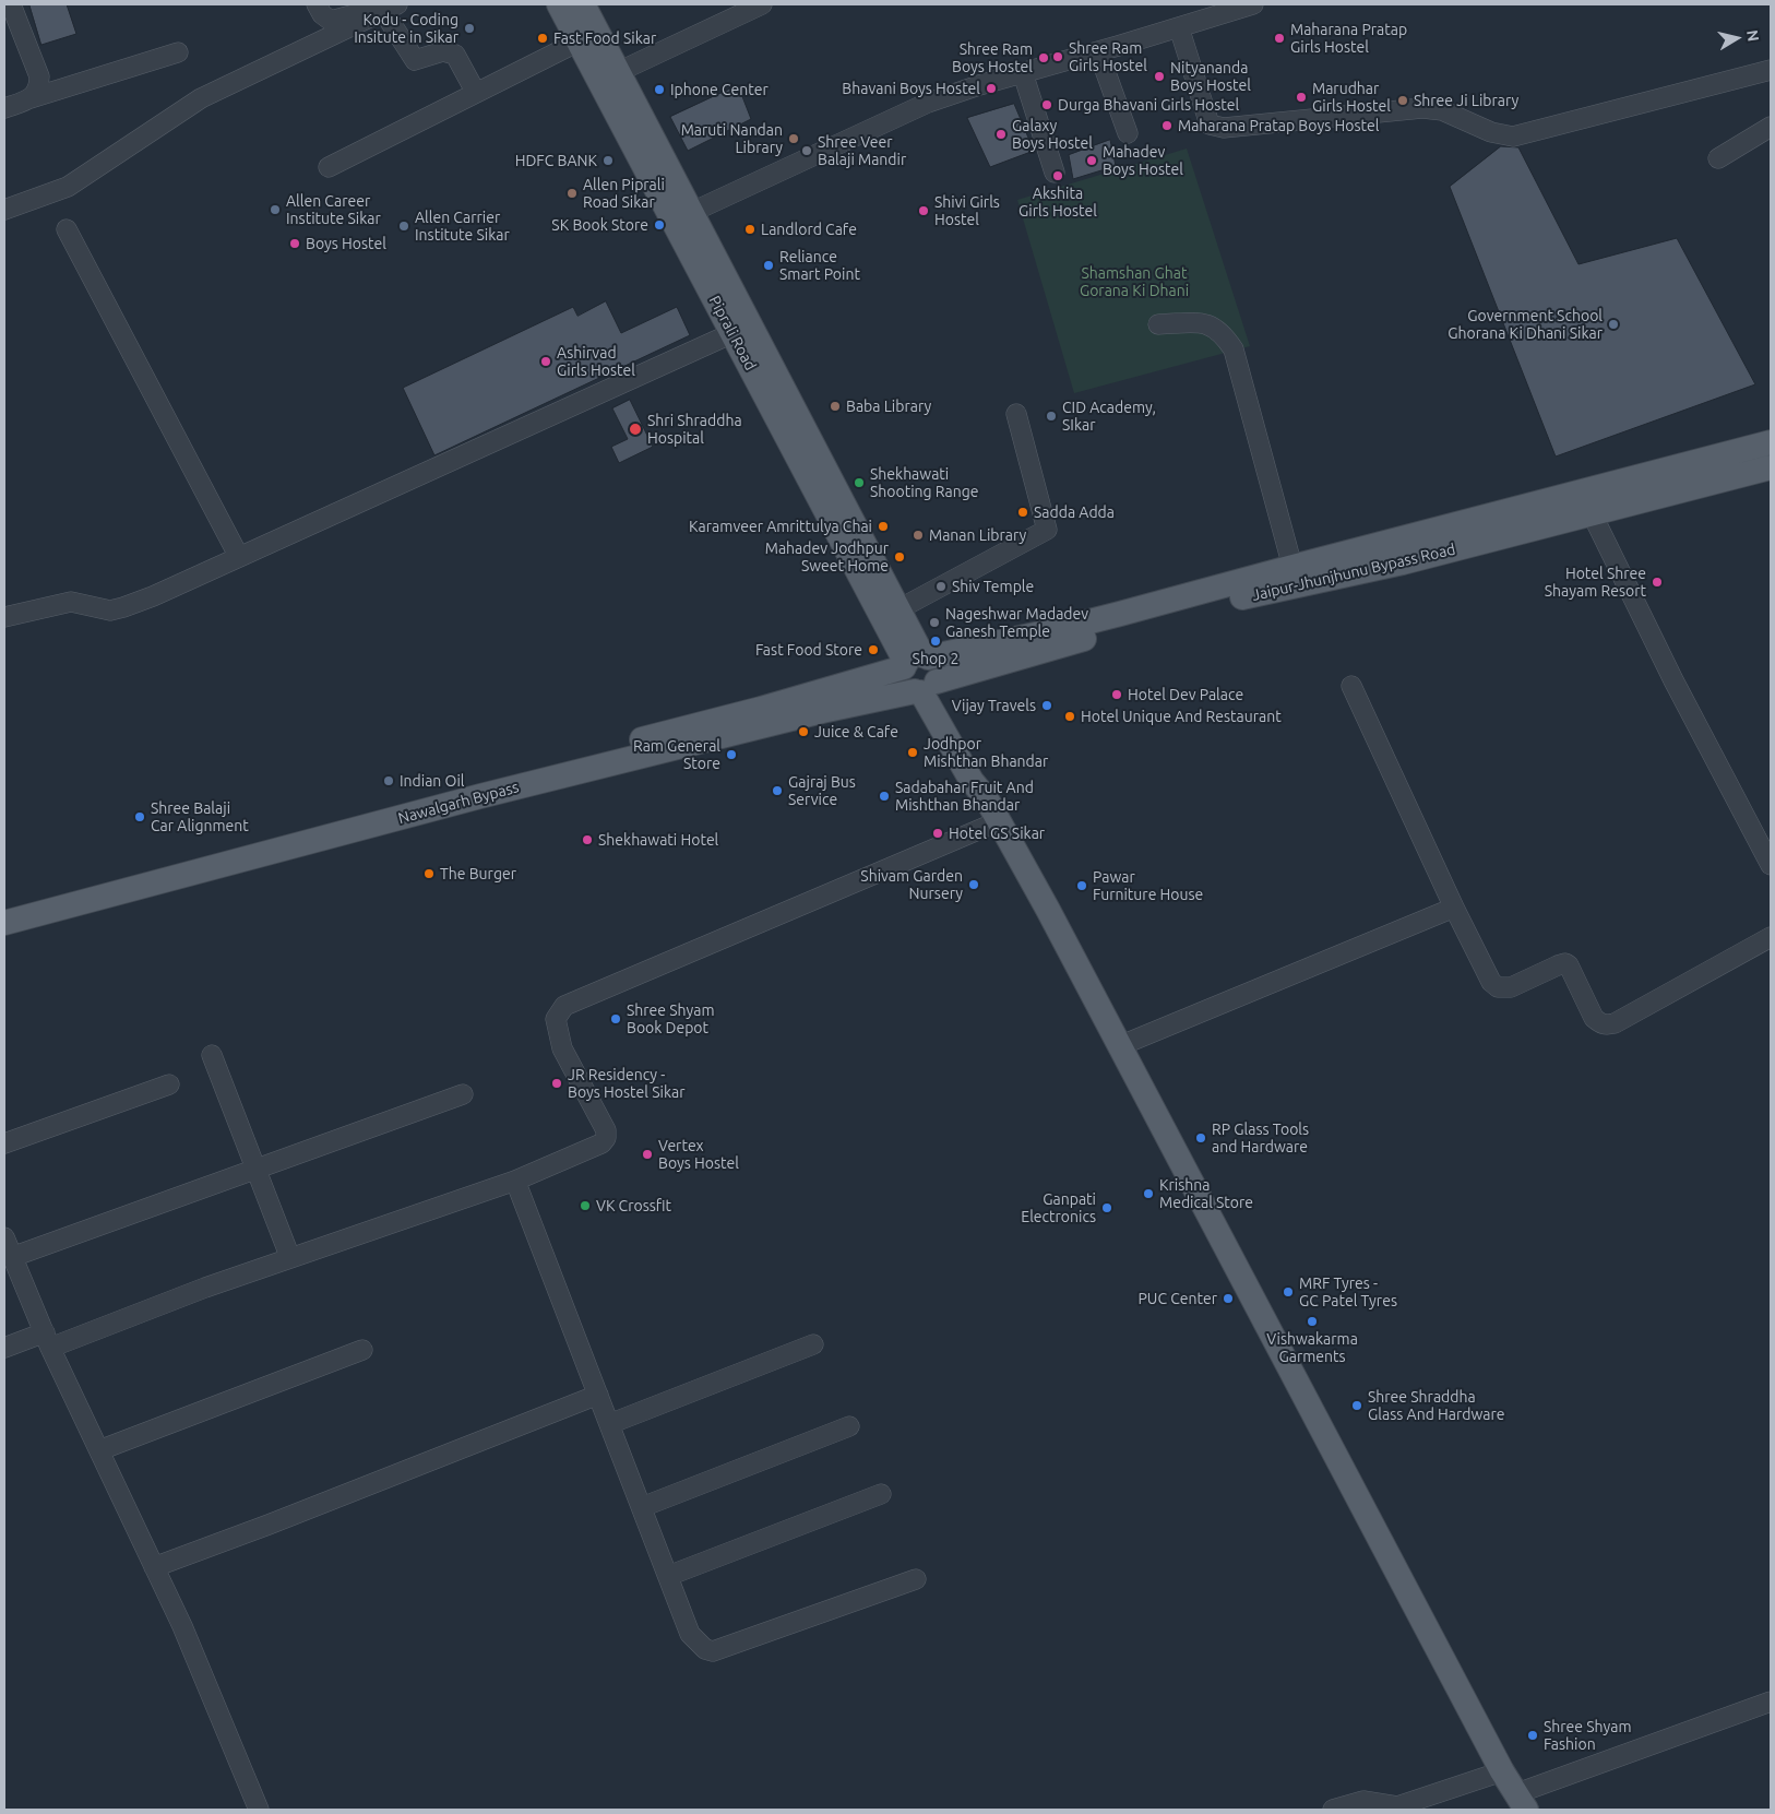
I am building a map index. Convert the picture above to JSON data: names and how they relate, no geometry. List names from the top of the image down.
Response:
{
  "streets": {
    "main road": ["Piprali Road", "Jaipur-Jhunjhunu Bypass Road", "Nawalgarh Bypass"]
  },
  "crossings": [
    ["Piprali Road", "Nawalgarh Bypass"],
    ["Jaipur-Jhunjhunu Bypass Road", "Nawalgarh Bypass"]
  ],
  "parks": ["Shamshan Ghat Gorana Ki Dhani"],
  "places": [
    "Kodu - Coding Insitute in Sikar",
    "Fast Food Sikar",
    "Maharana Pratap Girls Hostel",
    "Shree Ram Girls Hostel",
    "Shree Ram Boys Hostel",
    "Nityananda Boys Hostel",
    "Bhavani Boys Hostel",
    "Iphone Center",
    "Marudhar Girls Hostel",
    "Shree Ji Library",
    "Durga Bhavani Girls Hostel",
    "Maharana Pratap Boys Hostel",
    "Galaxy Boys Hostel",
    "Maruti Nandan Library",
    "Shree Veer Balaji Mandir",
    "HDFC BANK",
    "Mahadev Boys Hostel",
    "Akshita Girls Hostel",
    "Allen Piprali Road Sikar",
    "Allen Career Institute Sikar",
    "Shivi Girls Hostel",
    "SK Book Store",
    "Allen Carrier Institute Sikar",
    "Landlord Cafe",
    "Boys Hostel",
    "Reliance Smart Point",
    "Government School Ghorana Ki Dhani Sikar",
    "Ashirvad Girls Hostel",
    "Baba Library",
    "CID Academy, SIkar",
    "Shri Shraddha Hospital",
    "Shekhawati Shooting Range",
    "Sadda Adda",
    "Karamveer Amrittulya Chai",
    "Manan Library",
    "Mahadev Jodhpur Sweet Home",
    "Hotel Shree Shayam Resort",
    "Shiv Temple",
    "Nageshwar Madadev Ganesh Temple",
    "Shop 2",
    "Fast Food Store",
    "Hotel Dev Palace",
    "Vijay Travels",
    "Hotel Unique And Restaurant",
    "Juice & Cafe",
    "Jodhpor Mishthan Bhandar",
    "Ram General Store",
    "Indian Oil",
    "Gajraj Bus Service",
    "Sadabahar Fruit And Mishthan Bhandar",
    "Shree Balaji Car Alignment",
    "Hotel GS Sikar",
    "Shekhawati Hotel",
    "The Burger",
    "Shivam Garden Nursery",
    "Pawar Furniture House",
    "Shree Shyam Book Depot",
    "JR Residency - Boys Hostel Sikar",
    "RP Glass Tools and Hardware",
    "Vertex Boys Hostel",
    "Krishna Medical Store",
    "VK Crossfit",
    "Ganpati Electronics",
    "MRF Tyres - GC Patel Tyres",
    "PUC Center",
    "Vishwakarma Garments",
    "Shree Shraddha Glass And Hardware",
    "Shree Shyam Fashion"
  ],
  "north": "right"
}
